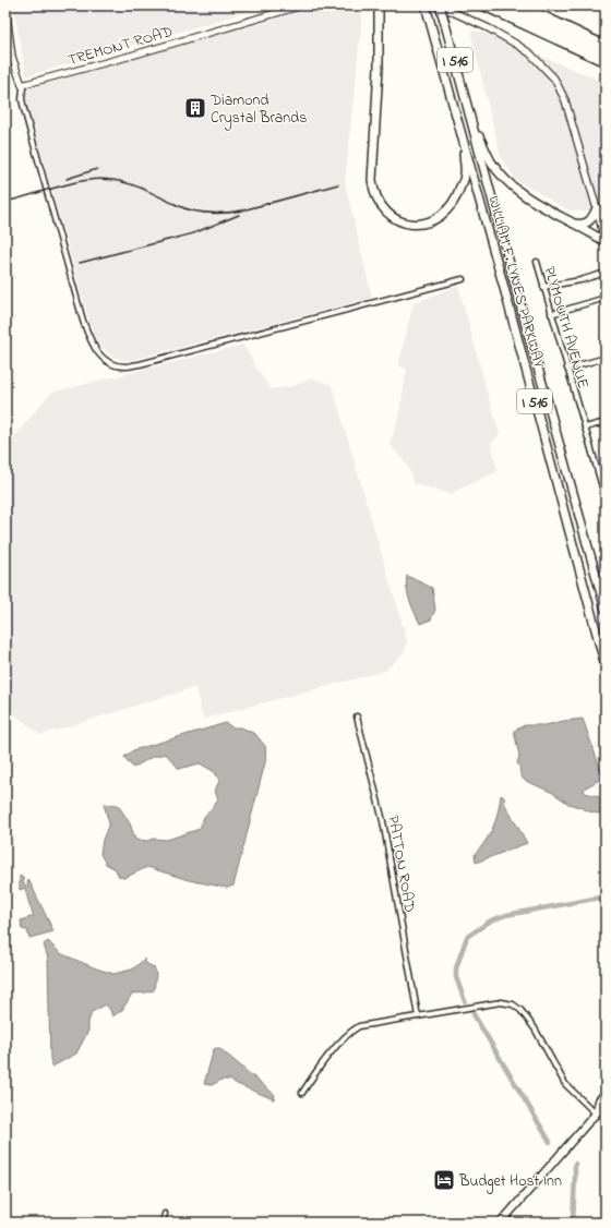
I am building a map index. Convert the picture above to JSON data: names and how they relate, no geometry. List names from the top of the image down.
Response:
{
  "streets": {
    "highway": ["I 516", "WILLIAM F. LYNES PARKWAY"],
    "street": ["TREMONT ROAD", "PLYMOUTH AVENUE", "PATTON ROAD"]
  },
  "places": {
    "building": ["Diamond Crystal Brands"],
    "hotel": ["Budget Host Inn"]
  }
}
